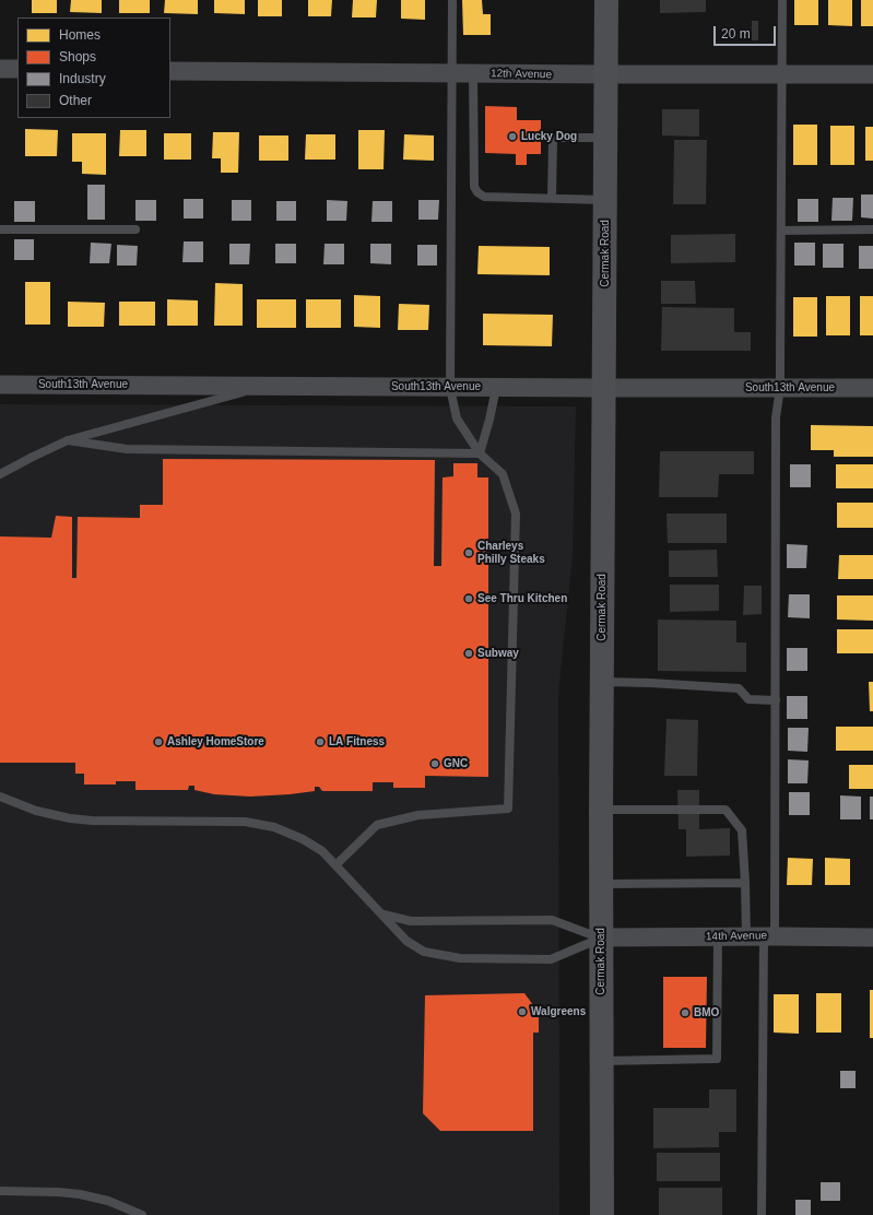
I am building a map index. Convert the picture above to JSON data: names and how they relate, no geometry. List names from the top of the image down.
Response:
{
  "streets": {
    "main road": ["Cermak Road"],
    "street": ["12th Avenue", "South13th Avenue", "14th Avenue"]
  },
  "crossings": [
    ["12th Avenue", "Cermak Road"],
    ["Cermak Road", "South13th Avenue"],
    ["Cermak Road", "14th Avenue"]
  ],
  "places": [
    "Lucky Dog",
    "Charleys Philly Steaks",
    "See Thru Kitchen",
    "Subway",
    "Ashley HomeStore",
    "LA Fitness",
    "GNC",
    "Walgreens",
    "BMO"
  ],
  "legend": [
    "Homes",
    "Shops",
    "Industry",
    "Other"
  ],
  "scale_bar": "20 m"
}
